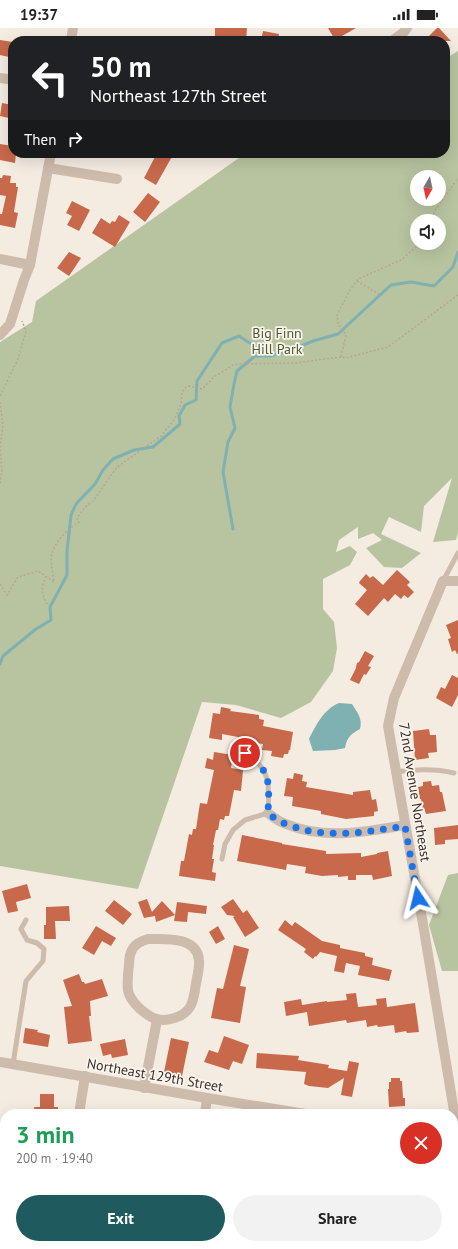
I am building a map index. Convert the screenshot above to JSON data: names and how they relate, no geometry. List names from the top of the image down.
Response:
{
  "streets": {
    "street": ["72nd Avenue Northeast", "Northeast 129th Street"]
  },
  "parks": ["Big Finn Hill Park"],
  "north": "bottom",
  "page": {
    "status": "19:37",
    "turn": ["50 m", "Northeast 127th Street"],
    "then": "Then",
    "heading": ["3 min", "200 m · 19:40"],
    "buttons": ["Exit", "Share"]
  }
}
